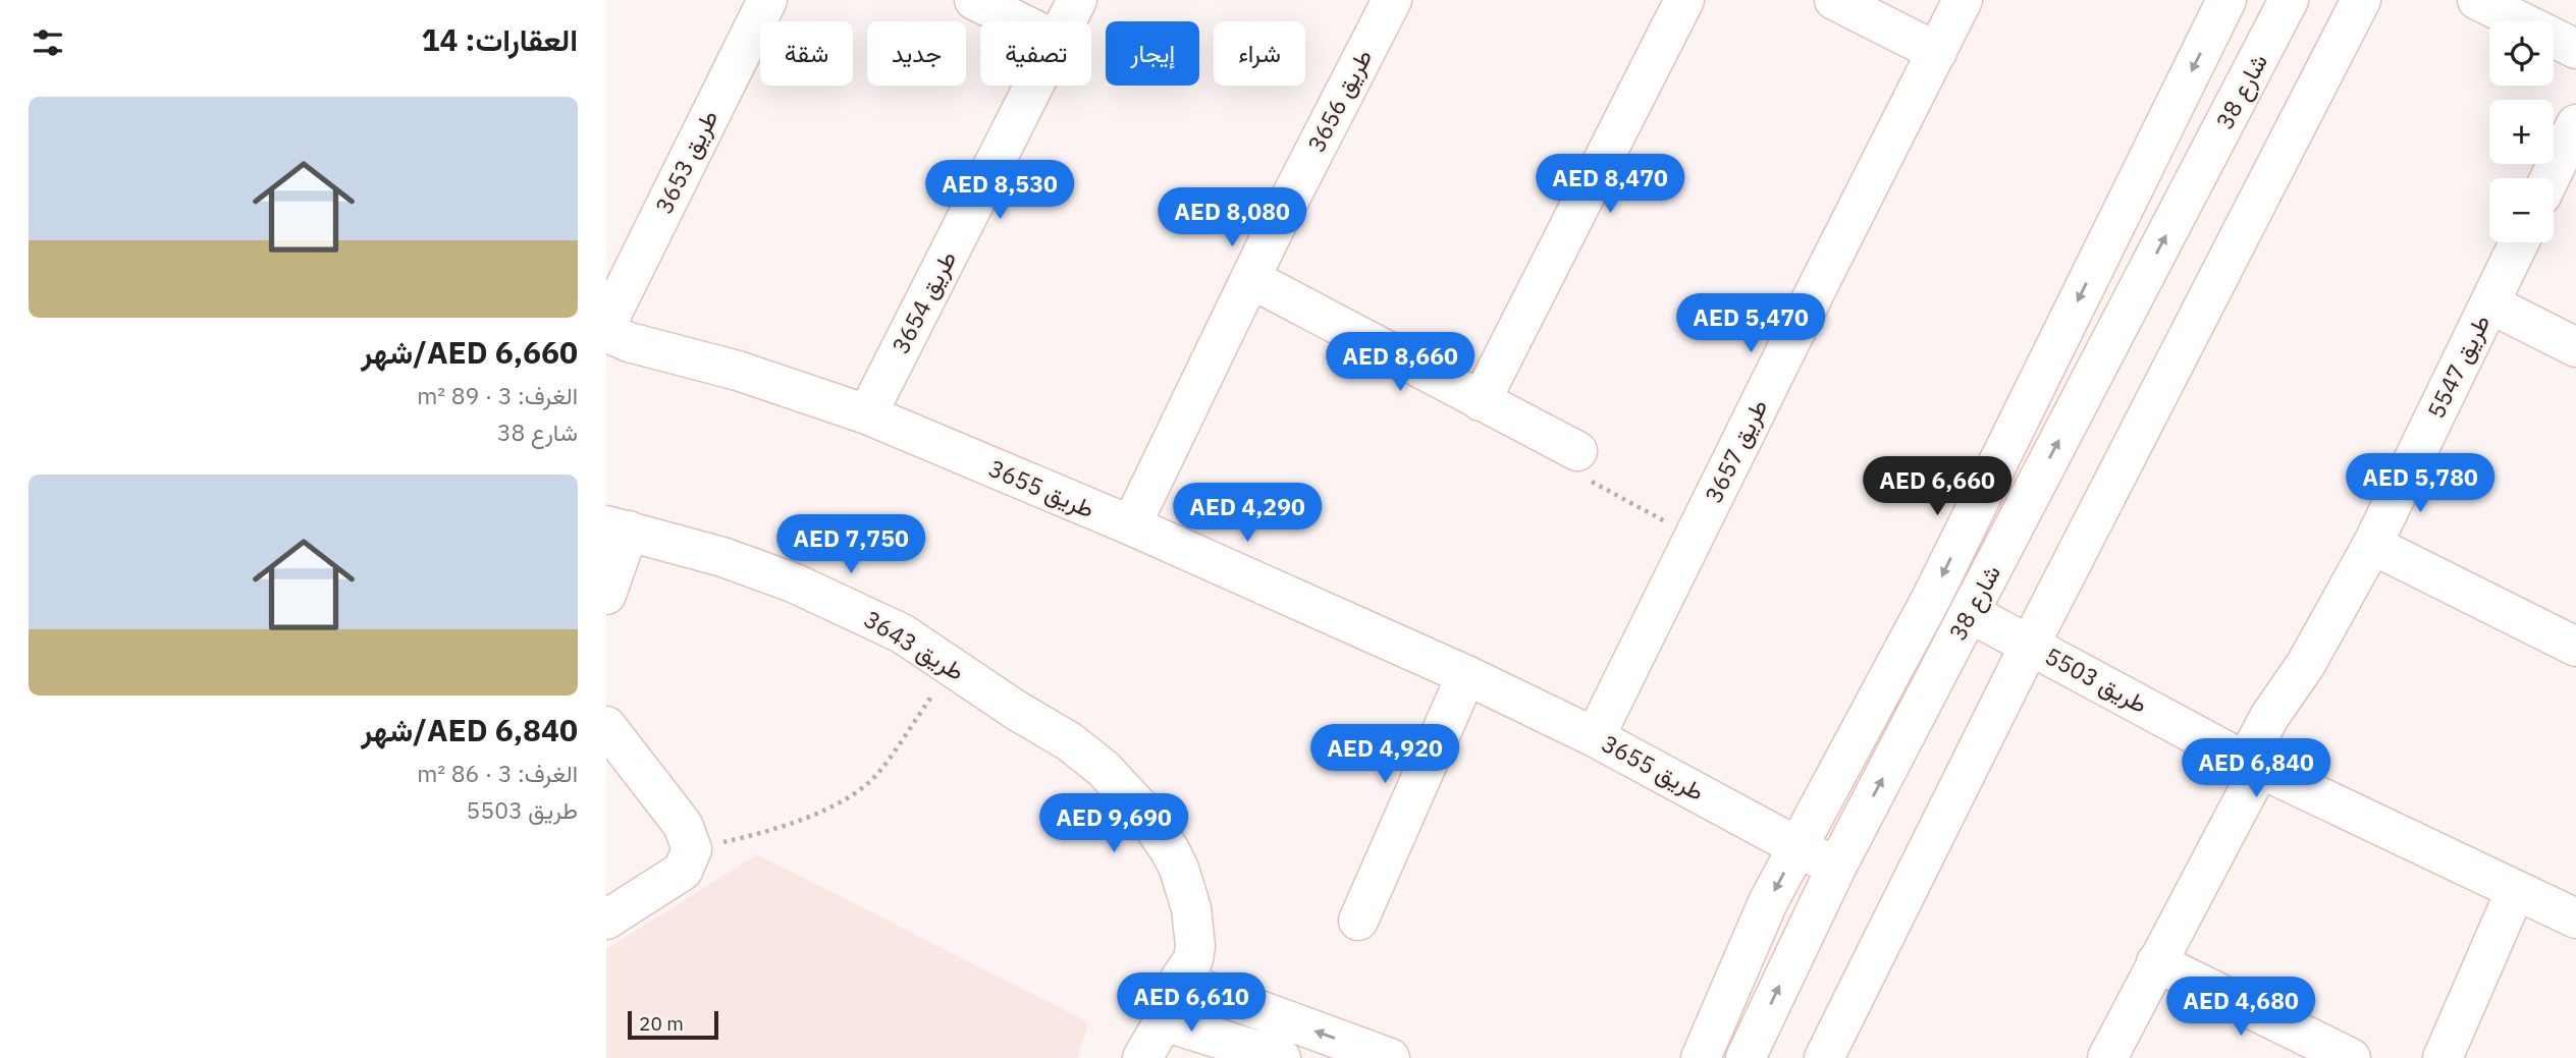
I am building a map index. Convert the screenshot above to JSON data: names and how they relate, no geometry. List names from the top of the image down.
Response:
{
  "streets": {
    "street": [
      "شارع 38",
      "طريق 3656",
      "طريق 3653",
      "طريق 3654",
      "طريق 5547",
      "طريق 3657",
      "طريق 3655",
      "طريق 3643",
      "طريق 5503"
    ]
  },
  "crossings": [
    ["شارع 38", "طريق 3655"],
    ["شارع 38", "طريق 5503"],
    ["طريق 3656", "طريق 3655"],
    ["طريق 3654", "طريق 3655"],
    ["طريق 5547", "طريق 5503"],
    ["طريق 3657", "طريق 3655"]
  ],
  "scale_bar": "20 m",
  "page": {
    "heading": "العقارات: 14",
    "map_buttons": ["+", "−"],
    "chip": [
      "شراء",
      "إيجار",
      "تصفية",
      "جديد",
      "شقة"
    ],
    "list": [
      {
        "name": "AED 6,660/شهر",
        "note": "الغرف: 3 · 89 m² · شارع 38"
      },
      {
        "name": "AED 6,840/شهر",
        "note": "الغرف: 3 · 86 m² · طريق 5503"
      }
    ],
    "price": [
      "AED 8,470",
      "AED 8,530",
      "AED 8,080",
      "AED 5,470",
      "AED 8,660",
      "AED 5,780",
      "AED 6,660",
      "AED 4,290",
      "AED 7,750",
      "AED 4,920",
      "AED 6,840",
      "AED 9,690",
      "AED 6,610",
      "AED 4,680"
    ],
    "scale": "20 m"
  }
}
